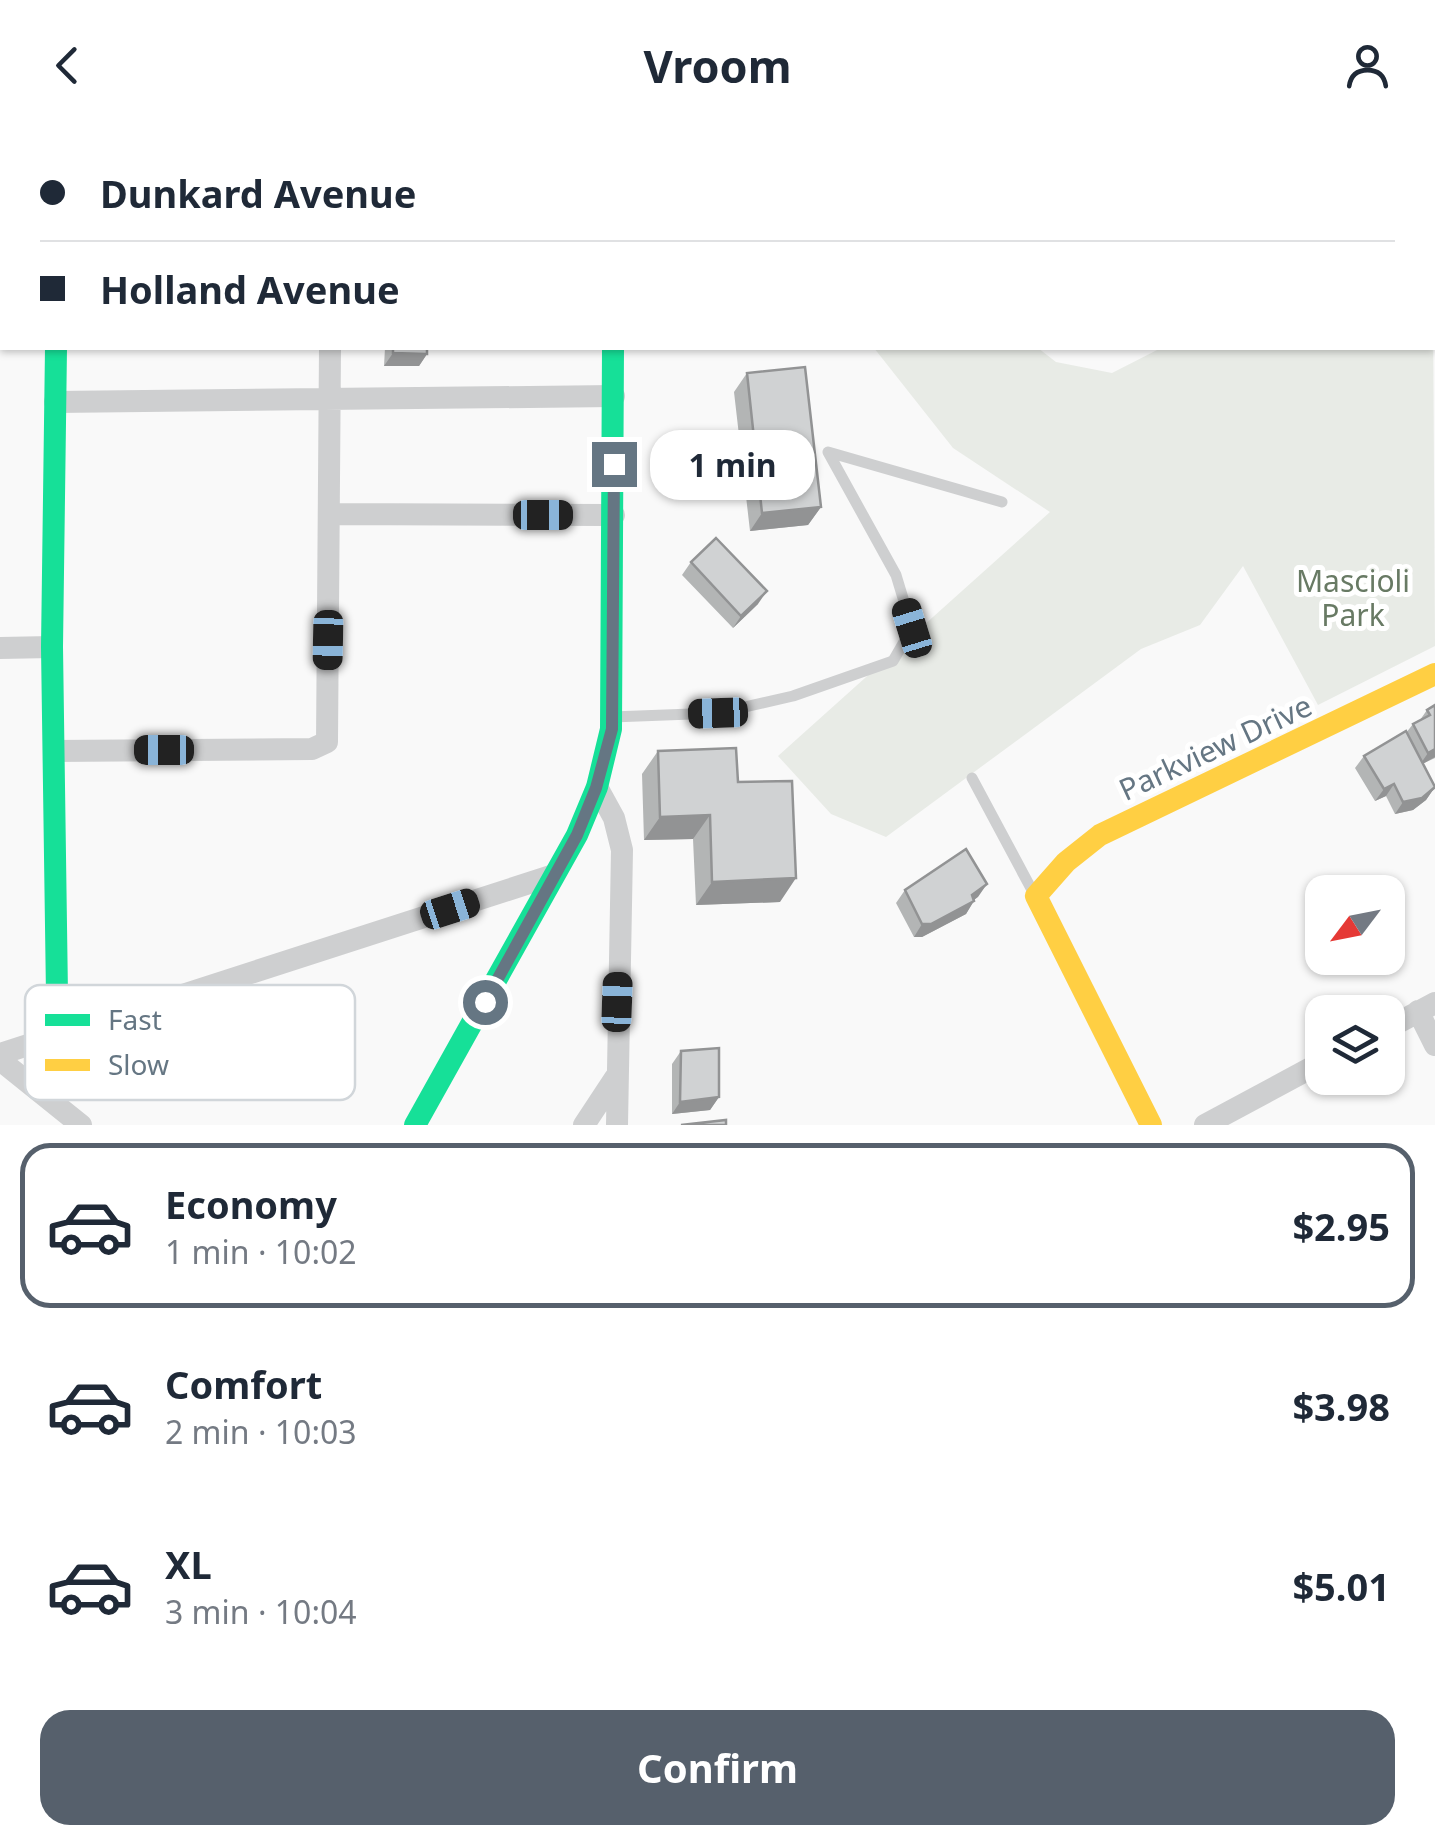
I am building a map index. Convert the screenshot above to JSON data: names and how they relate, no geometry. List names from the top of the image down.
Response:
{
  "streets": {
    "street": ["Parkview Drive"]
  },
  "parks": ["Mascioli Park"],
  "legend": ["Fast", "Slow"],
  "north": "bottom left",
  "page": {
    "header": "Vroom",
    "banner": ["Dunkard Avenue", "Holland Avenue"],
    "bubble": "1 min",
    "list": [
      {
        "name": "Economy",
        "note": "1 min · 10:02",
        "value": "$2.95"
      },
      {
        "name": "Comfort",
        "note": "2 min · 10:03",
        "value": "$3.98"
      },
      {
        "name": "XL",
        "note": "3 min · 10:04",
        "value": "$5.01"
      }
    ],
    "buttons": "Confirm"
  }
}
